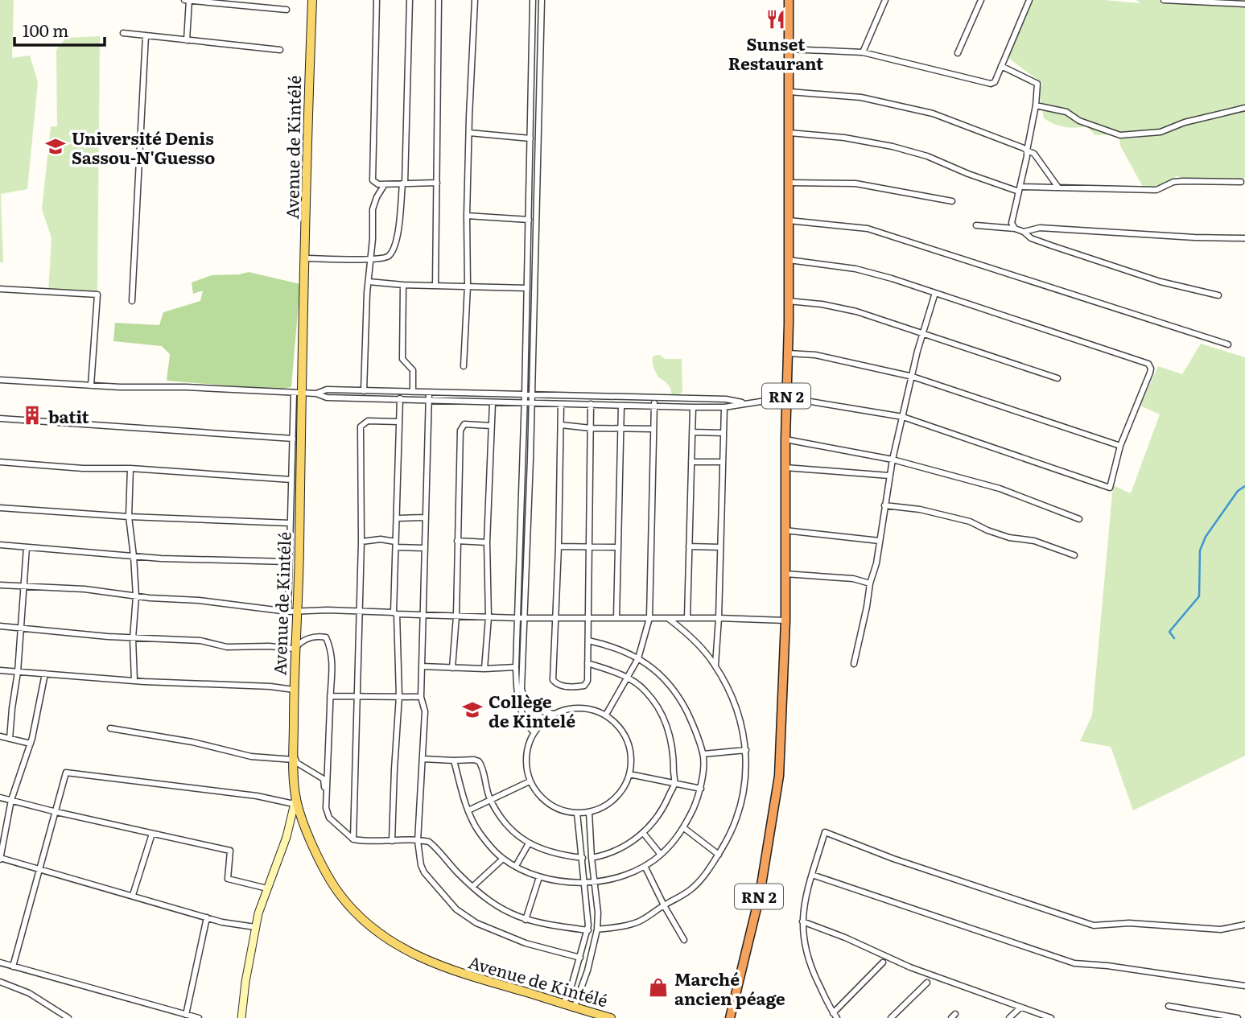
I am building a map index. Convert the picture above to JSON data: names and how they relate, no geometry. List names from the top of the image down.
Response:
{
  "streets": {
    "highway": ["RN 2"],
    "main road": ["Avenue de Kintélé"]
  },
  "places": {
    "restaurant": ["Sunset Restaurant"],
    "school or university": ["Université Denis Sassou-N'Guesso", "Collège de Kintelé"],
    "building": ["batit"],
    "shop": ["Marché ancien péage"]
  },
  "scale_bar": "100 m"
}
